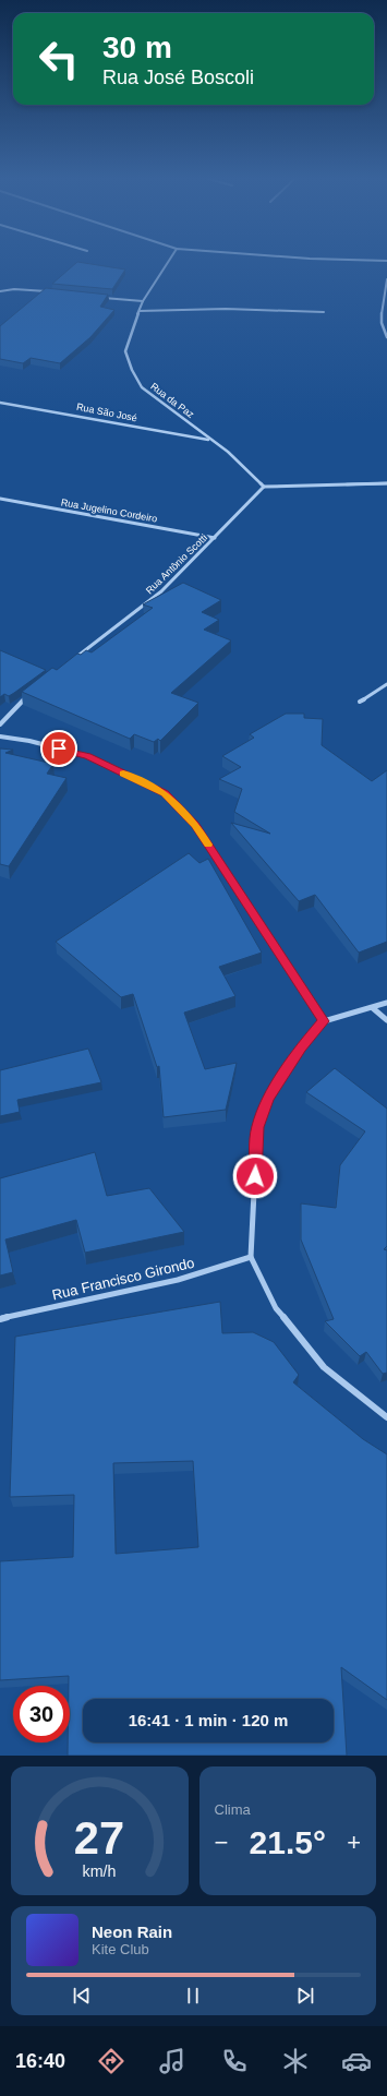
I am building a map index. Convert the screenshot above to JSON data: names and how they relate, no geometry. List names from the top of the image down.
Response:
{
  "streets": {
    "street": [
      "Rua da Paz",
      "Rua São José",
      "Rua Jugelino Cordeiro",
      "Rua Antônio Scotti",
      "Rua Francisco Girondo"
    ]
  },
  "crossings": [
    ["Rua da Paz", "Rua São José"],
    ["Rua da Paz", "Rua Antônio Scotti"],
    ["Rua Jugelino Cordeiro", "Rua Antônio Scotti"]
  ],
  "page": {
    "turn": ["30 m", "Rua José Boscoli"],
    "limit": "30",
    "trip": "16:41 · 1 min · 120 m",
    "tile": "Clima",
    "heat": ["−", "21.5°", "+"],
    "song": ["Neon Rain", "Kite Club"],
    "tabs": "16:40",
    "gauge": ["27", "km/h"]
  }
}
